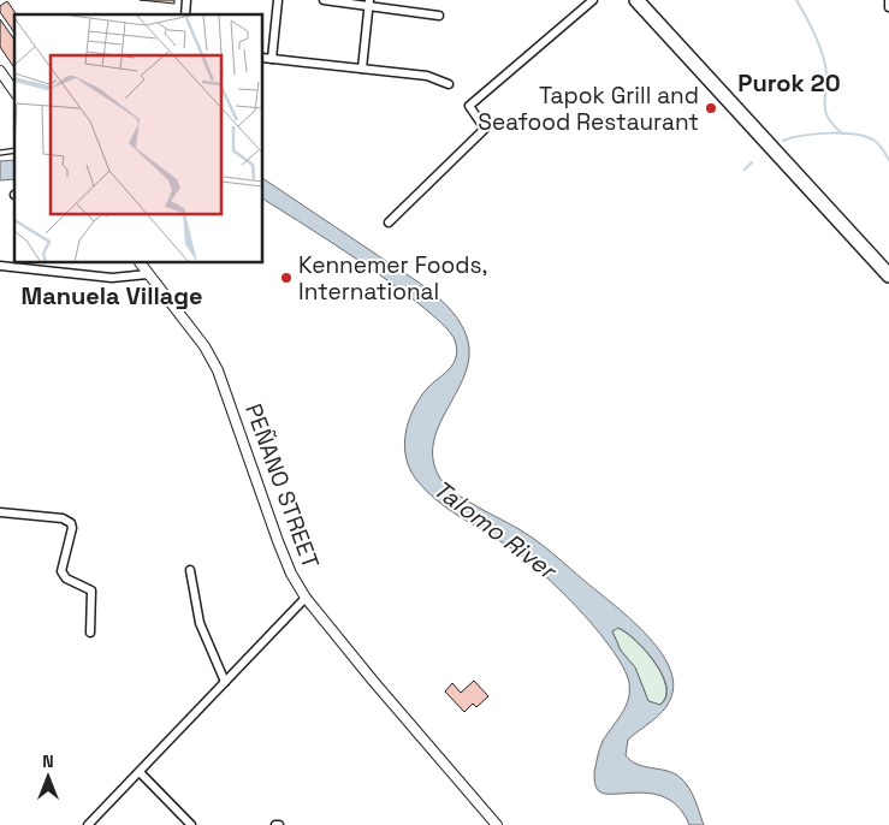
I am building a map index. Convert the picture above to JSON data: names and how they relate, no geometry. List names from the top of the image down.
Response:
{
  "streets": {
    "street": ["PEÑANO STREET"]
  },
  "districts": ["Purok 20", "Manuela Village"],
  "water": ["Talomo River"],
  "places": ["Tapok Grill and Seafood Restaurant", "Kennemer Foods, International"],
  "north": "top"
}
